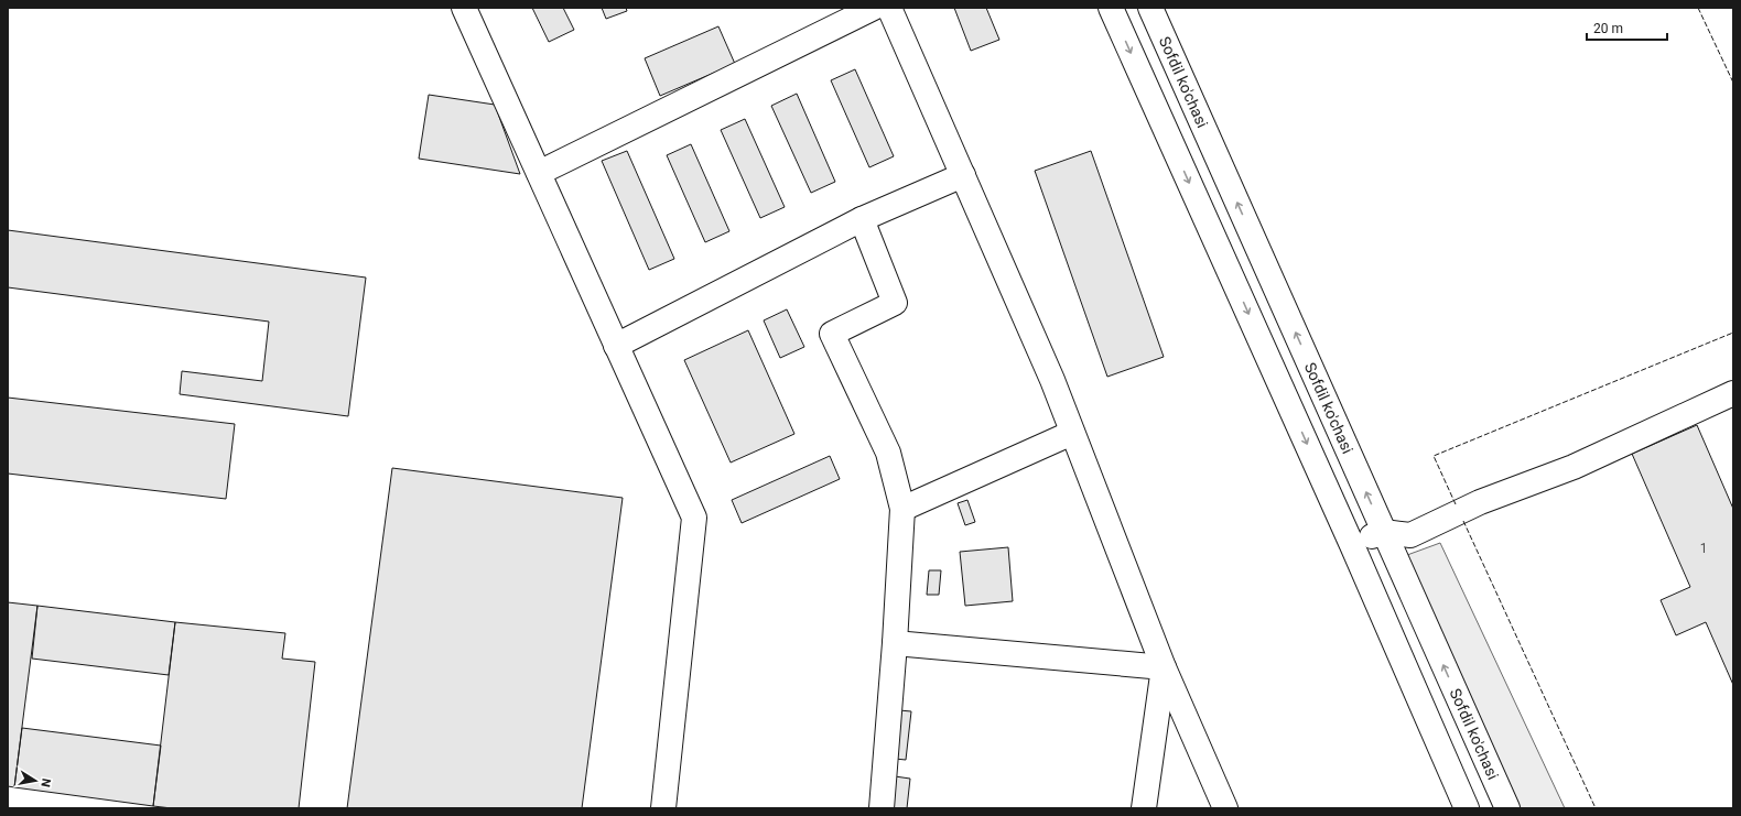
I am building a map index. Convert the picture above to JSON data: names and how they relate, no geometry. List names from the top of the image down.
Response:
{
  "streets": {
    "street": ["Sofdil ko'chasi"]
  },
  "house_numbers": ["1"],
  "scale_bar": "20 m",
  "north": "right"
}
